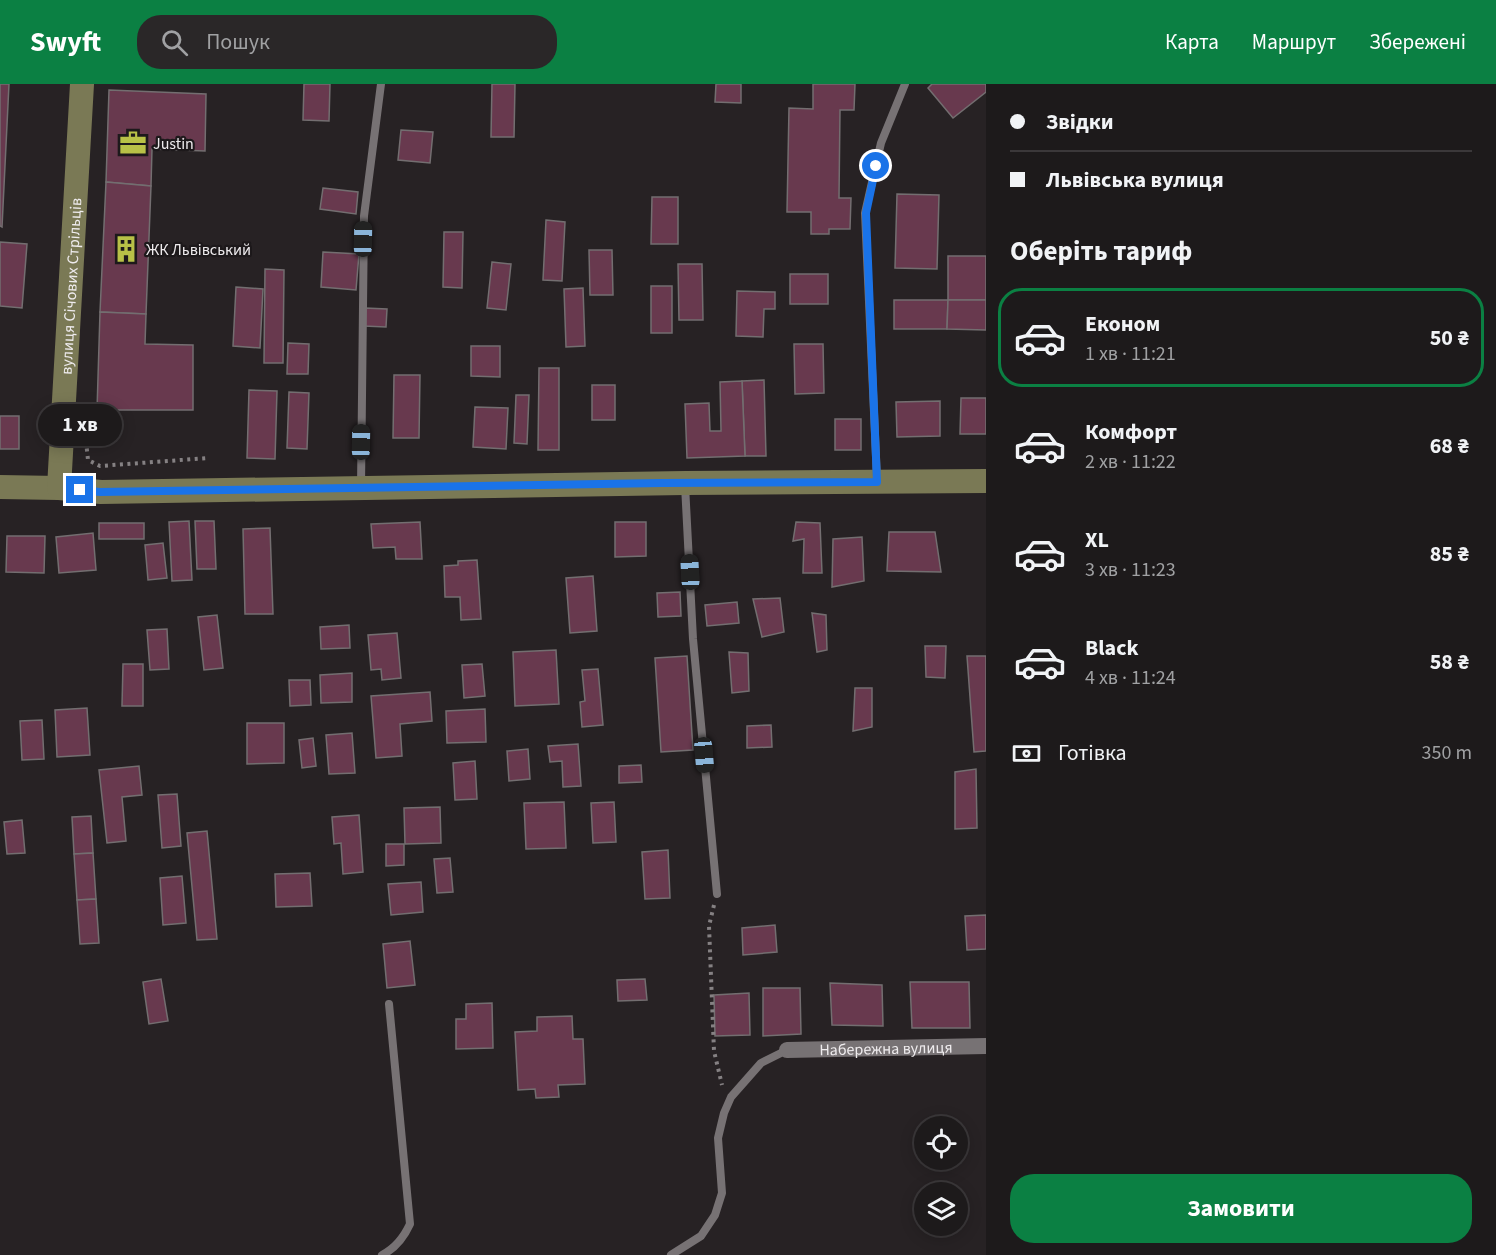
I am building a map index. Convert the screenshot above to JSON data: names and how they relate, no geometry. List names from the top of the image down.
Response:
{
  "streets": {
    "main road": ["вулиця Січових Стрільців"],
    "street": ["Набережна вулиця"]
  },
  "places": {
    "office": ["Justin"],
    "building": ["ЖК Львівський"]
  },
  "page": {
    "header": "Swyft",
    "search": "Пошук",
    "nav": ["Карта", "Маршрут", "Збережені"],
    "banner": ["Звідки", "Львівська вулиця"],
    "heading": "Оберіть тариф",
    "list": [
      {
        "name": "Економ",
        "note": "1 хв · 11:21",
        "value": "50 ₴"
      },
      {
        "name": "Комфорт",
        "note": "2 хв · 11:22",
        "value": "68 ₴"
      },
      {
        "name": "XL",
        "note": "3 хв · 11:23",
        "value": "85 ₴"
      },
      {
        "name": "Black",
        "note": "4 хв · 11:24",
        "value": "58 ₴"
      }
    ],
    "bubble": "1 хв",
    "pay": ["Готівка", "350 m"],
    "buttons": "Замовити"
  }
}
